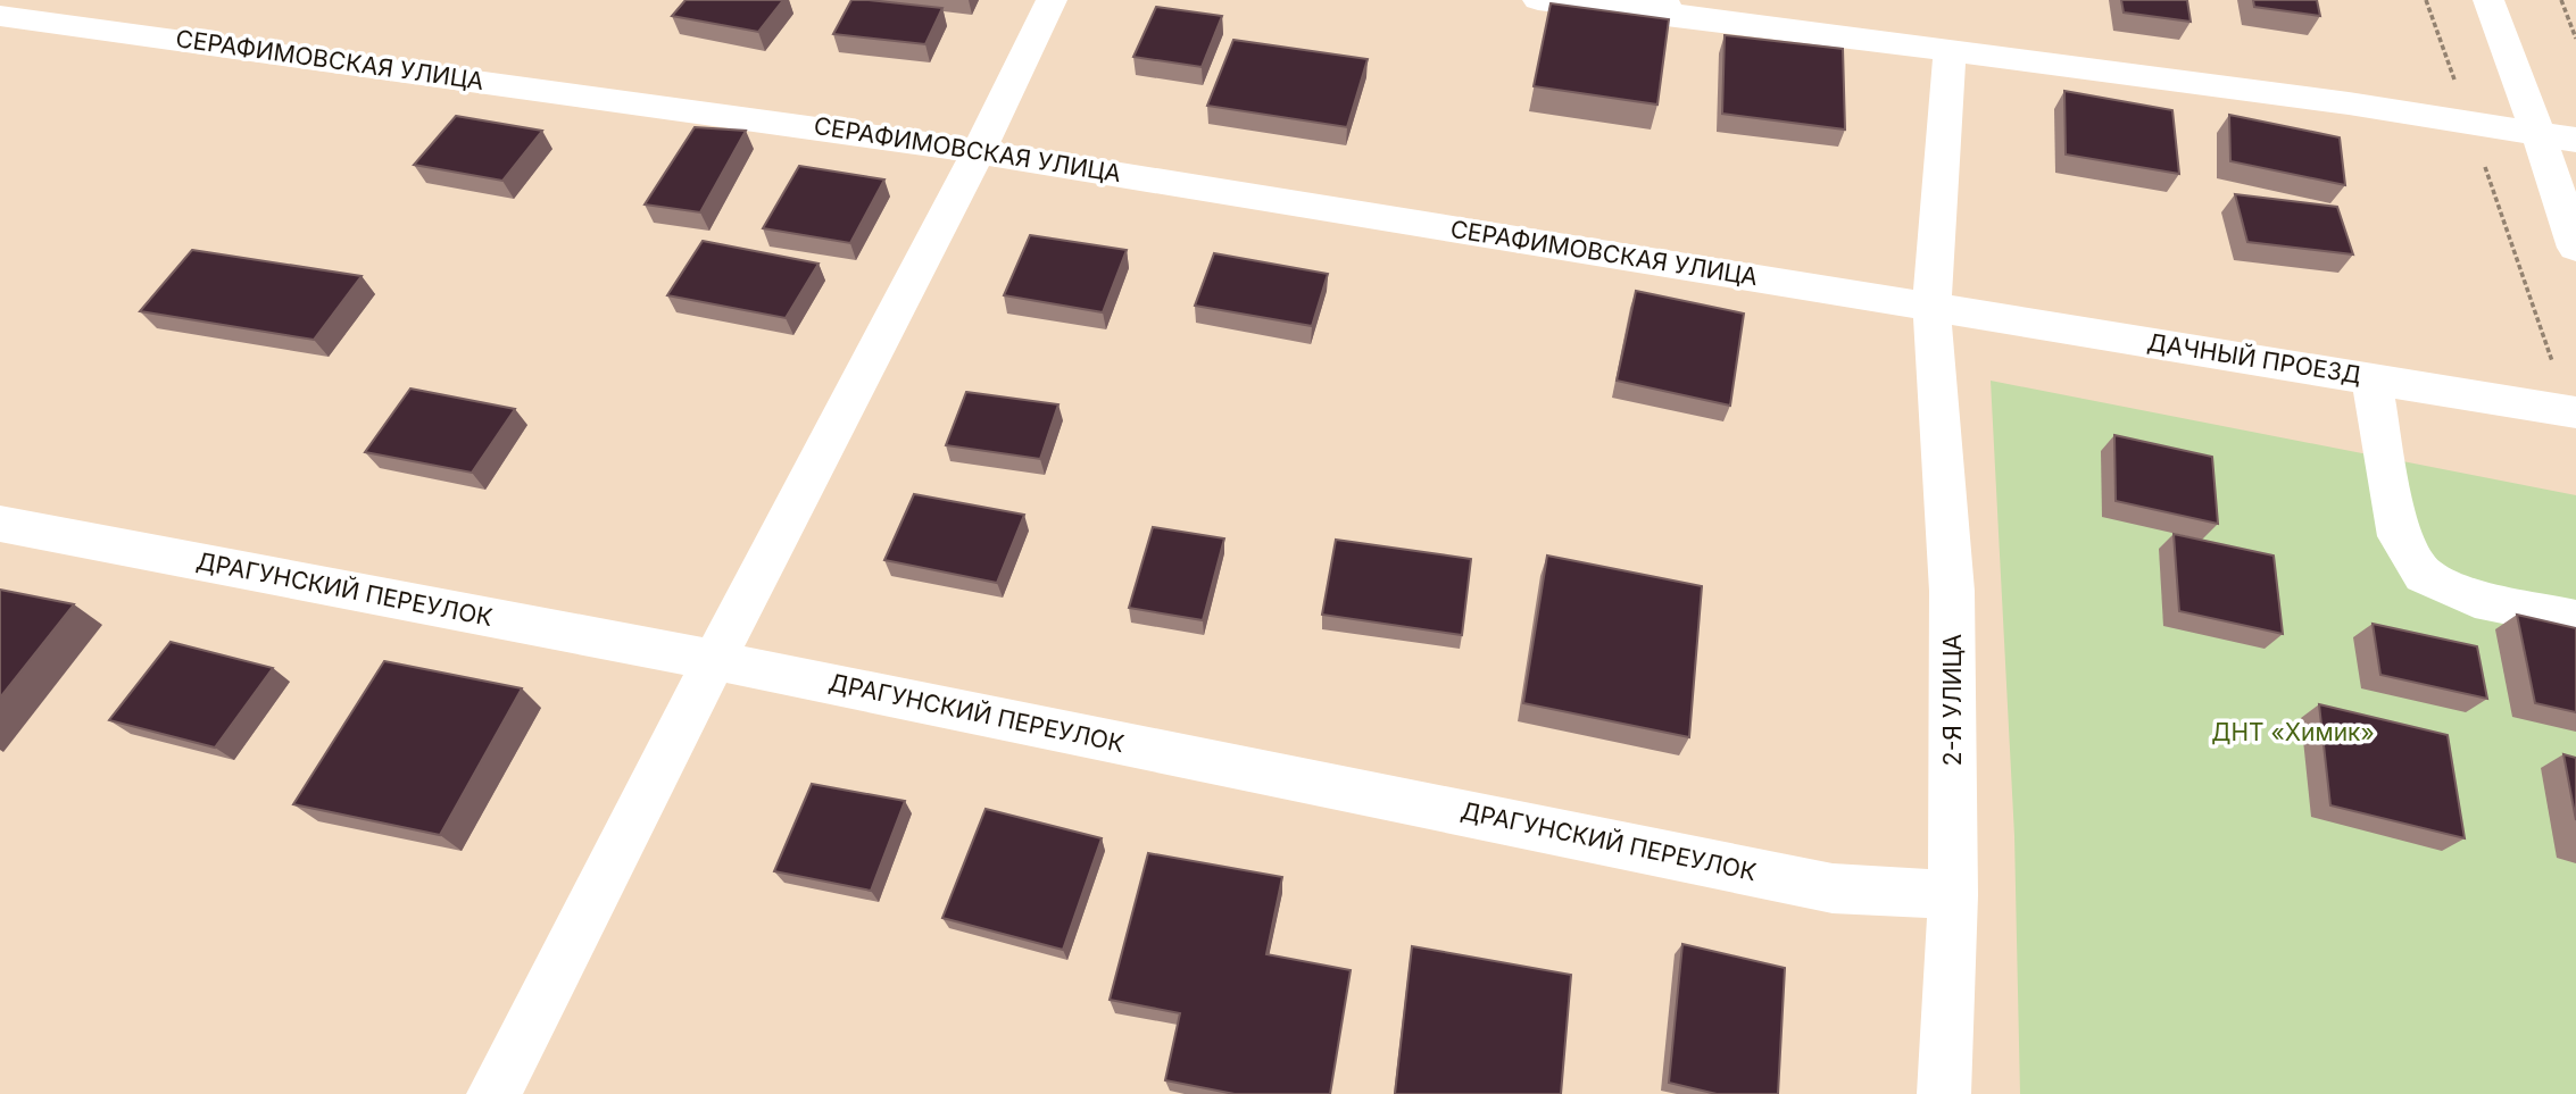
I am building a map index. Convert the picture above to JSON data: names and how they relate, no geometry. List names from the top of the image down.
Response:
{
  "streets": {
    "street": [
      "СЕРАФИМОВСКАЯ УЛИЦА",
      "ДАЧНЫЙ ПРОЕЗД",
      "ДРАГУНСКИЙ ПЕРЕУЛОК",
      "2-Я УЛИЦА"
    ]
  },
  "crossings": [
    ["СЕРАФИМОВСКАЯ УЛИЦА", "ДАЧНЫЙ ПРОЕЗД"],
    ["СЕРАФИМОВСКАЯ УЛИЦА", "2-Я УЛИЦА"],
    ["ДАЧНЫЙ ПРОЕЗД", "2-Я УЛИЦА"],
    ["ДРАГУНСКИЙ ПЕРЕУЛОК", "2-Я УЛИЦА"]
  ],
  "parks": ["ДНТ «Химик»"]
}
